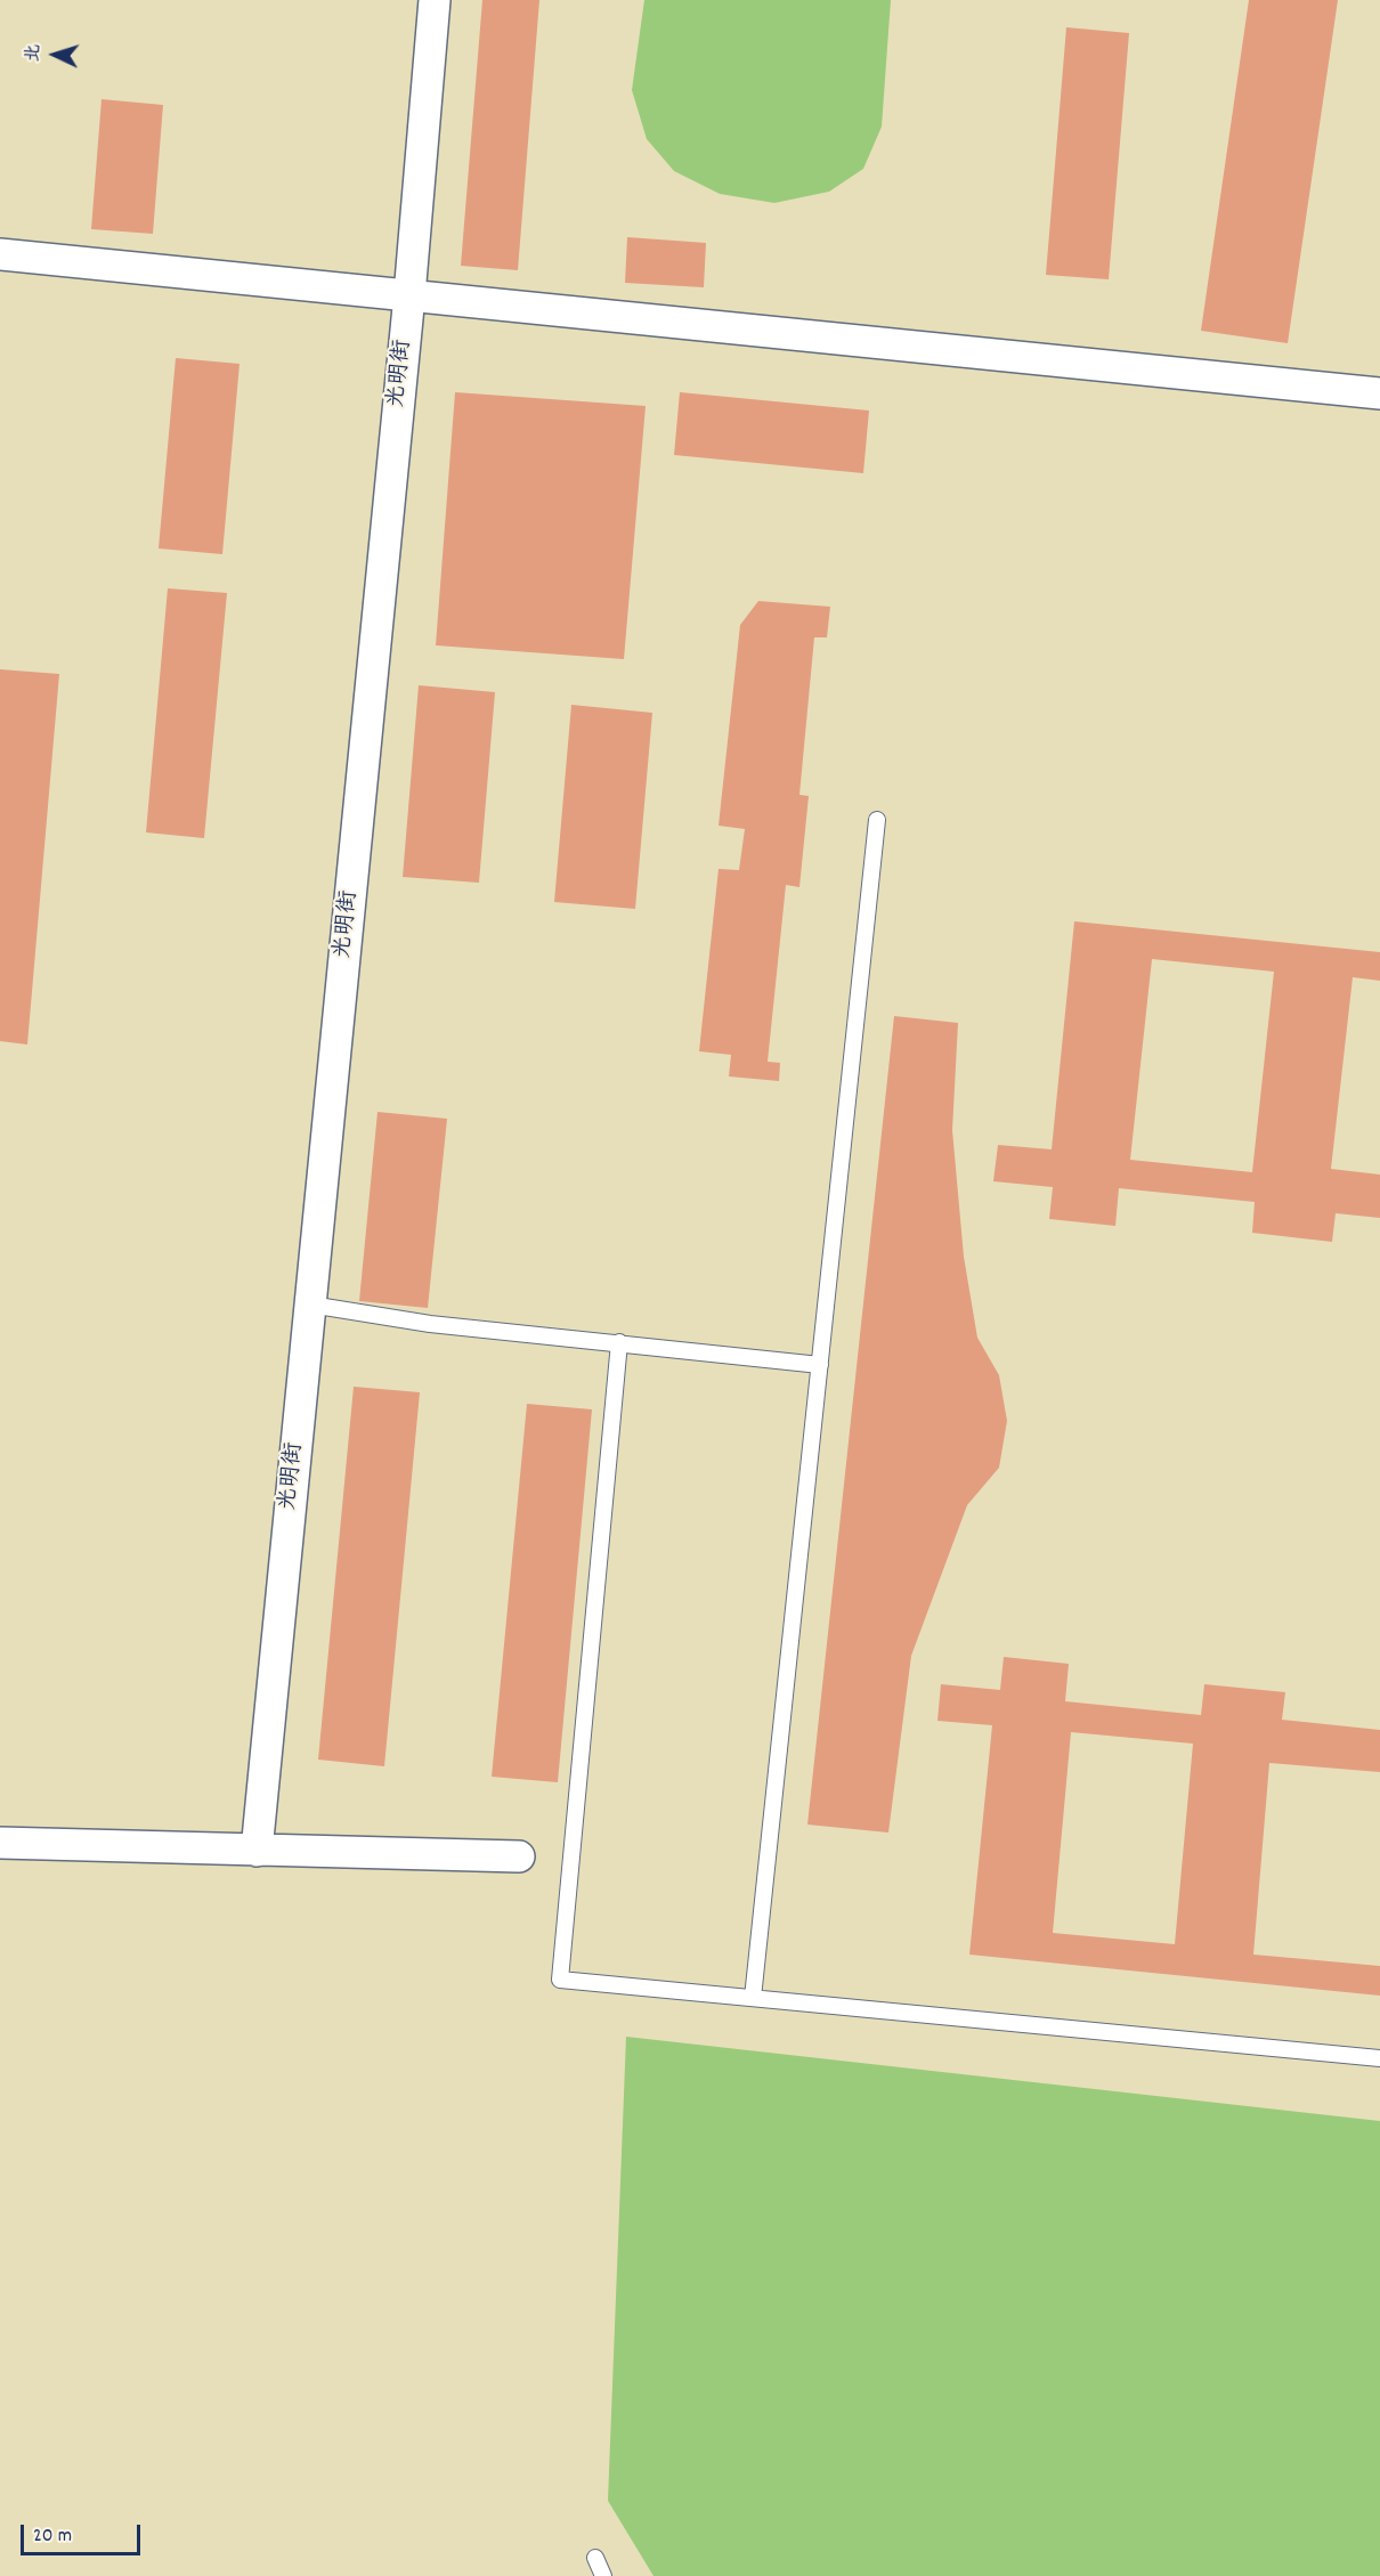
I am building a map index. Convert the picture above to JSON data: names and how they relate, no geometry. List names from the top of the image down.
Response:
{
  "streets": {
    "street": ["光明街"]
  },
  "scale_bar": "20 m",
  "north": "left"
}
